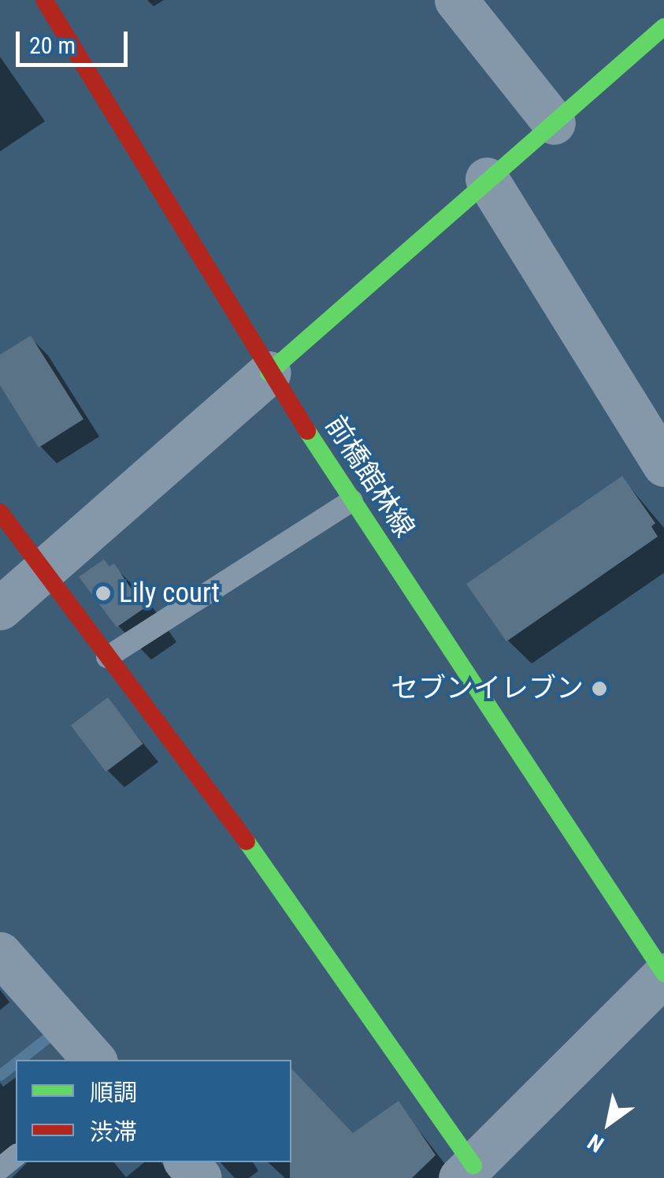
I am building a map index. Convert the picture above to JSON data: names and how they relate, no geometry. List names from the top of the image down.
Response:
{
  "streets": {
    "street": ["前橋館林線"]
  },
  "places": ["Lily court", "セブンイレブン"],
  "legend": ["順調", "渋滞"],
  "scale_bar": "20 m",
  "north": "bottom left"
}
